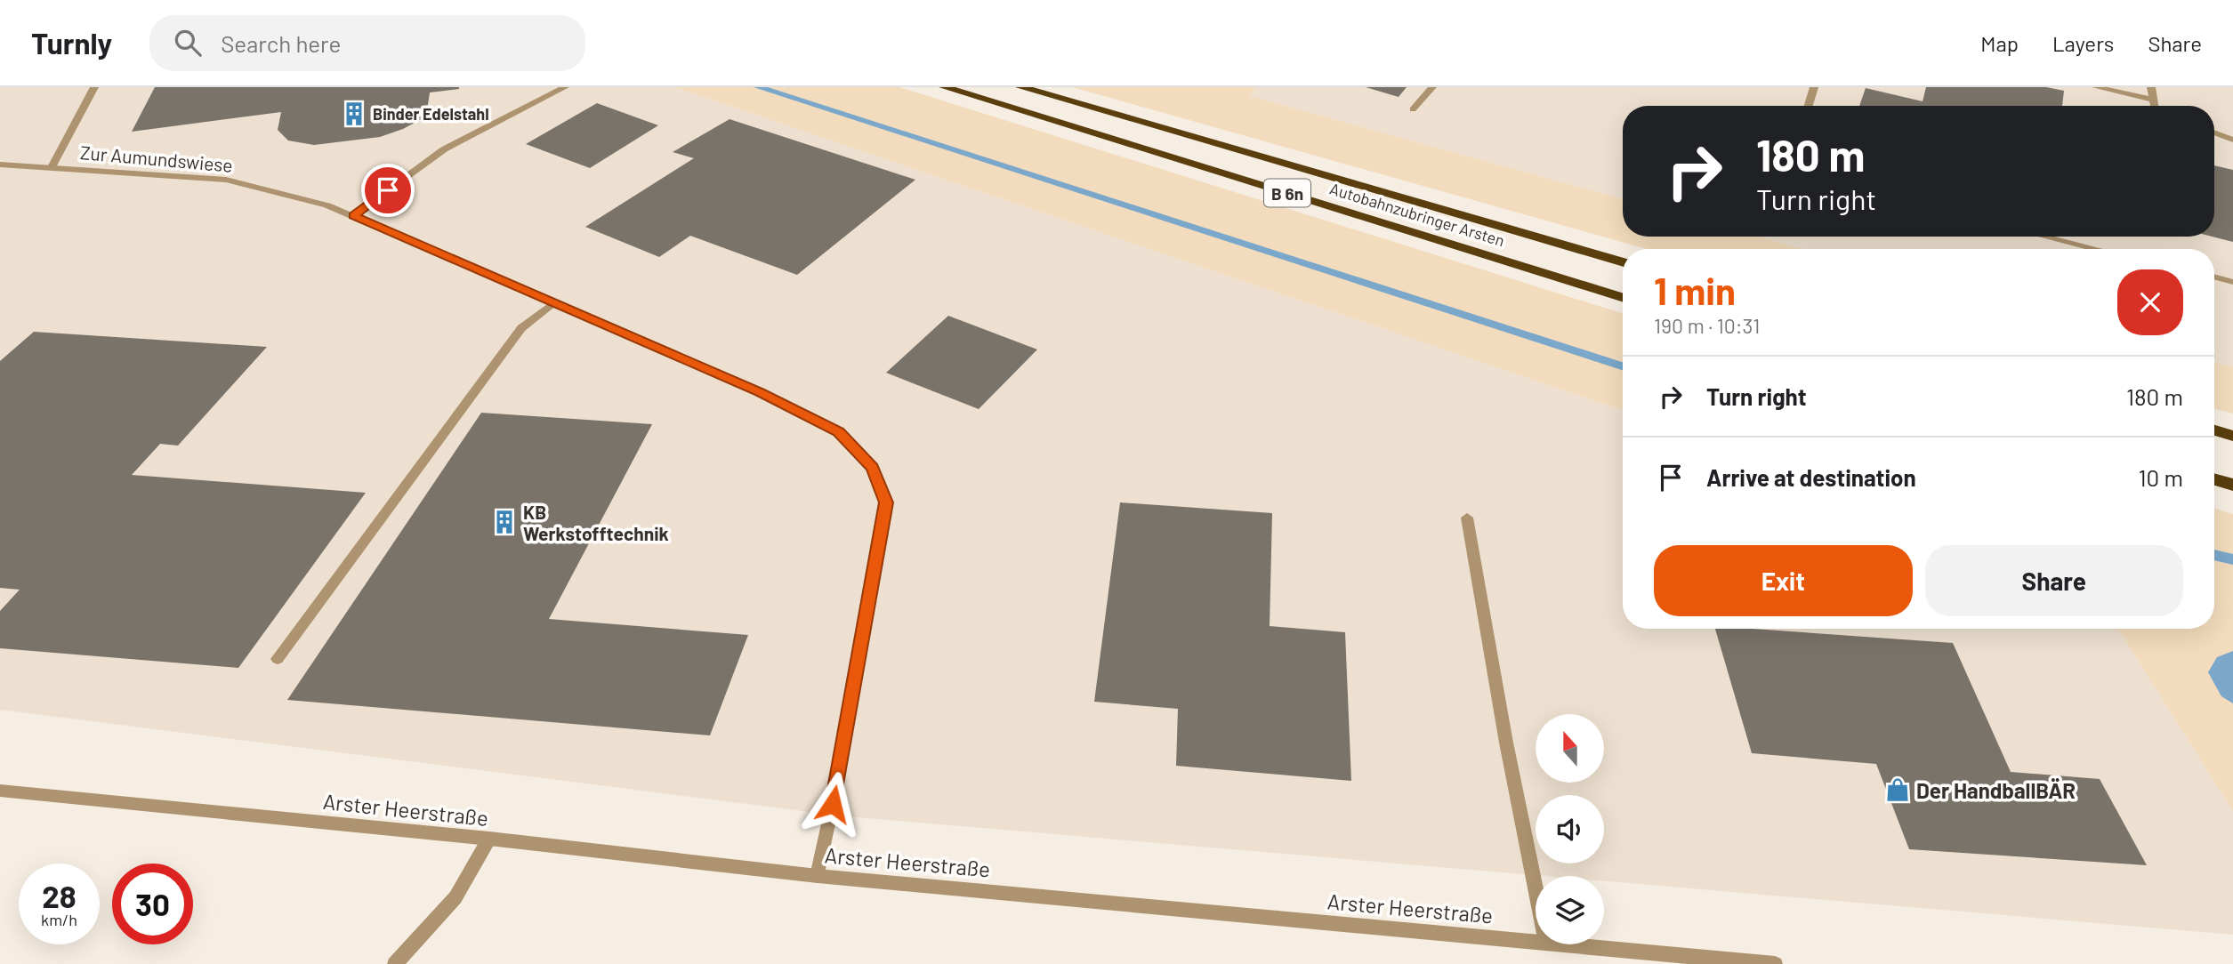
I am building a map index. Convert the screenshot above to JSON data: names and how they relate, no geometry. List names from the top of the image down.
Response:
{
  "streets": {
    "highway": ["B 6n", "Autobahnzubringer Arsten"],
    "street": ["Zur Aumundswiese", "Arster Heerstraße"]
  },
  "crossings": [
    ["Zur Aumundswiese", "Arster Heerstraße"]
  ],
  "places": {
    "building": ["Binder Edelstahl", "KB Werkstofftechnik"],
    "shop": ["Der HandballBÄR"]
  },
  "north": "top",
  "page": {
    "header": "Turnly",
    "search": "Search here",
    "nav": ["Map", "Layers", "Share"],
    "turn": ["180 m", "Turn right"],
    "heading": ["1 min", "190 m · 10:31"],
    "list": [
      {
        "name": "Turn right",
        "value": "180 m"
      },
      {
        "name": "Arrive at destination",
        "value": "10 m"
      }
    ],
    "buttons": ["Exit", "Share"],
    "speed": "28 km/h",
    "limit": "30"
  }
}
